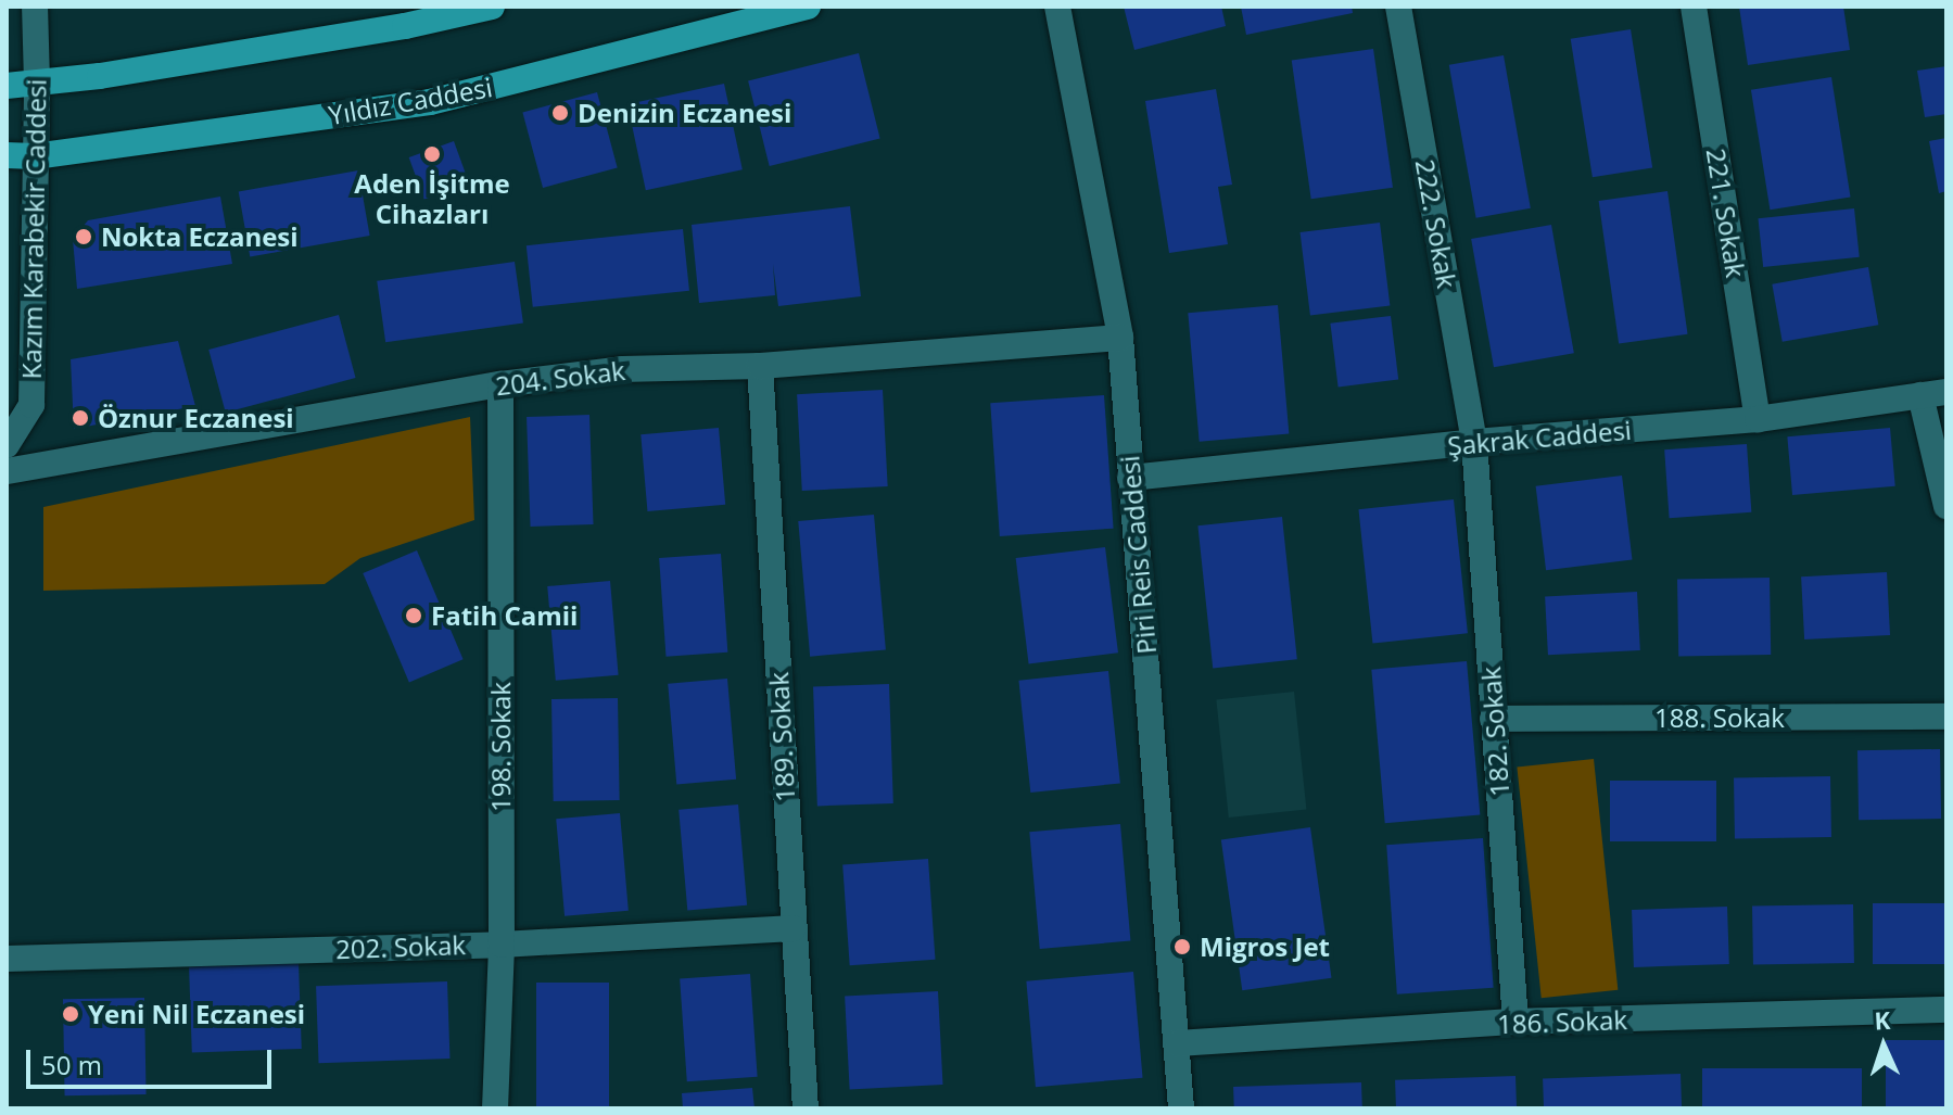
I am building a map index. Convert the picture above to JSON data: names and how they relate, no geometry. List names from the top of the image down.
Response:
{
  "streets": {
    "main road": ["Yıldız Caddesi"],
    "street": [
      "221. Sokak",
      "222. Sokak",
      "Kazım Karabekir Caddesi",
      "204. Sokak",
      "Şakrak Caddesi",
      "Piri Reis Caddesi",
      "188. Sokak",
      "182. Sokak",
      "189. Sokak",
      "198. Sokak",
      "202. Sokak",
      "186. Sokak"
    ]
  },
  "crossings": [
    ["Yıldız Caddesi", "Kazım Karabekir Caddesi"],
    ["221. Sokak", "Şakrak Caddesi"],
    ["222. Sokak", "Şakrak Caddesi"],
    ["222. Sokak", "182. Sokak"],
    ["204. Sokak", "Piri Reis Caddesi"],
    ["204. Sokak", "189. Sokak"],
    ["204. Sokak", "198. Sokak"],
    ["Şakrak Caddesi", "Piri Reis Caddesi"],
    ["Şakrak Caddesi", "182. Sokak"],
    ["Piri Reis Caddesi", "186. Sokak"],
    ["188. Sokak", "182. Sokak"],
    ["182. Sokak", "186. Sokak"],
    ["189. Sokak", "202. Sokak"],
    ["198. Sokak", "202. Sokak"]
  ],
  "places": [
    "Denizin Eczanesi",
    "Aden İşitme Cihazları",
    "Nokta Eczanesi",
    "Öznur Eczanesi",
    "Fatih Camii",
    "Migros Jet",
    "Yeni Nil Eczanesi"
  ],
  "scale_bar": "50 m",
  "north": "top"
}
